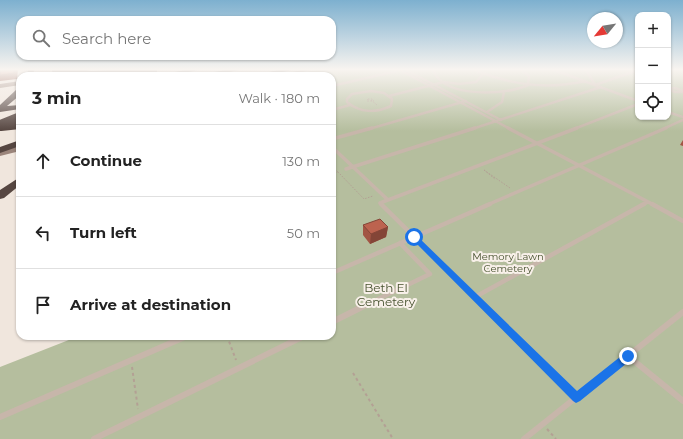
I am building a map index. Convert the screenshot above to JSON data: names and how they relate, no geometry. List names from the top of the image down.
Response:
{
  "parks": ["Memory Lawn Cemetery", "Beth El Cemetery"],
  "north": "bottom left",
  "page": {
    "map_buttons": ["+", "−"],
    "search": "Search here",
    "heading": ["3 min", "Walk · 180 m"],
    "list": [
      ["Continue", "130 m"],
      ["Turn left", "50 m"],
      "Arrive at destination"
    ]
  }
}
